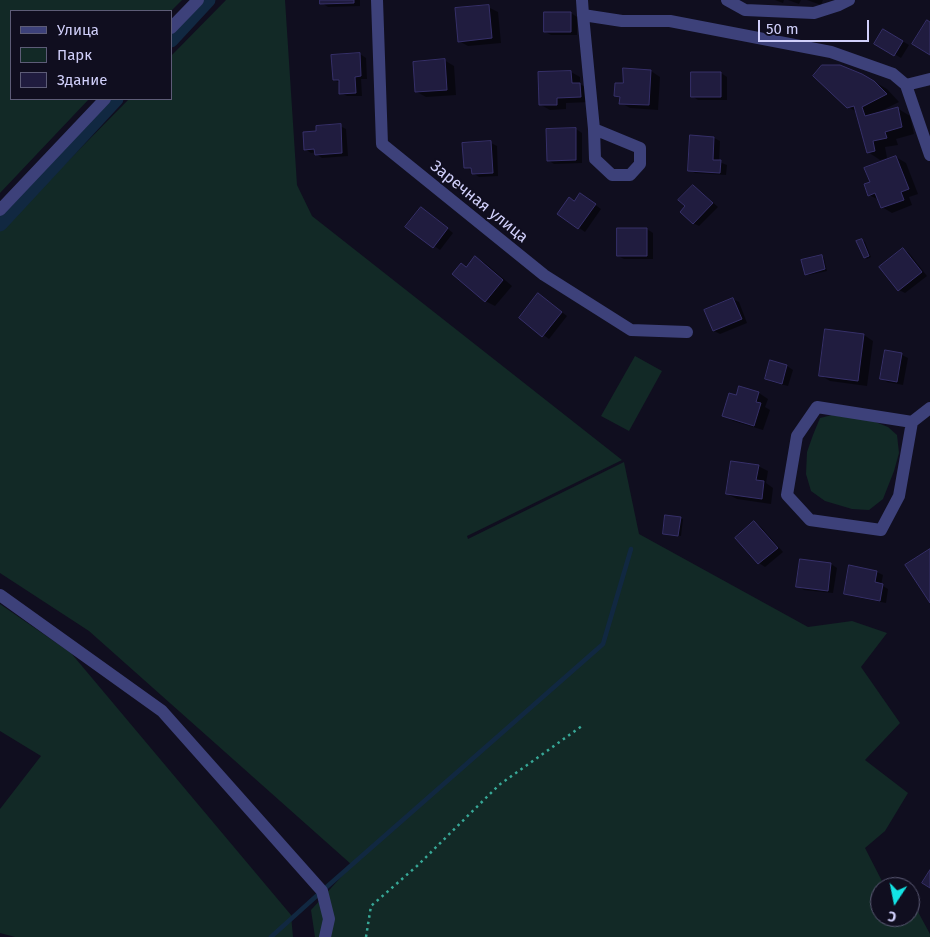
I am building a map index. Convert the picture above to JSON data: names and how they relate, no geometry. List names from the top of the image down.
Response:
{
  "streets": {
    "street": ["Заречная улица"]
  },
  "legend": ["Улица", "Парк", "Здание"],
  "scale_bar": "50 m",
  "north": "bottom"
}
